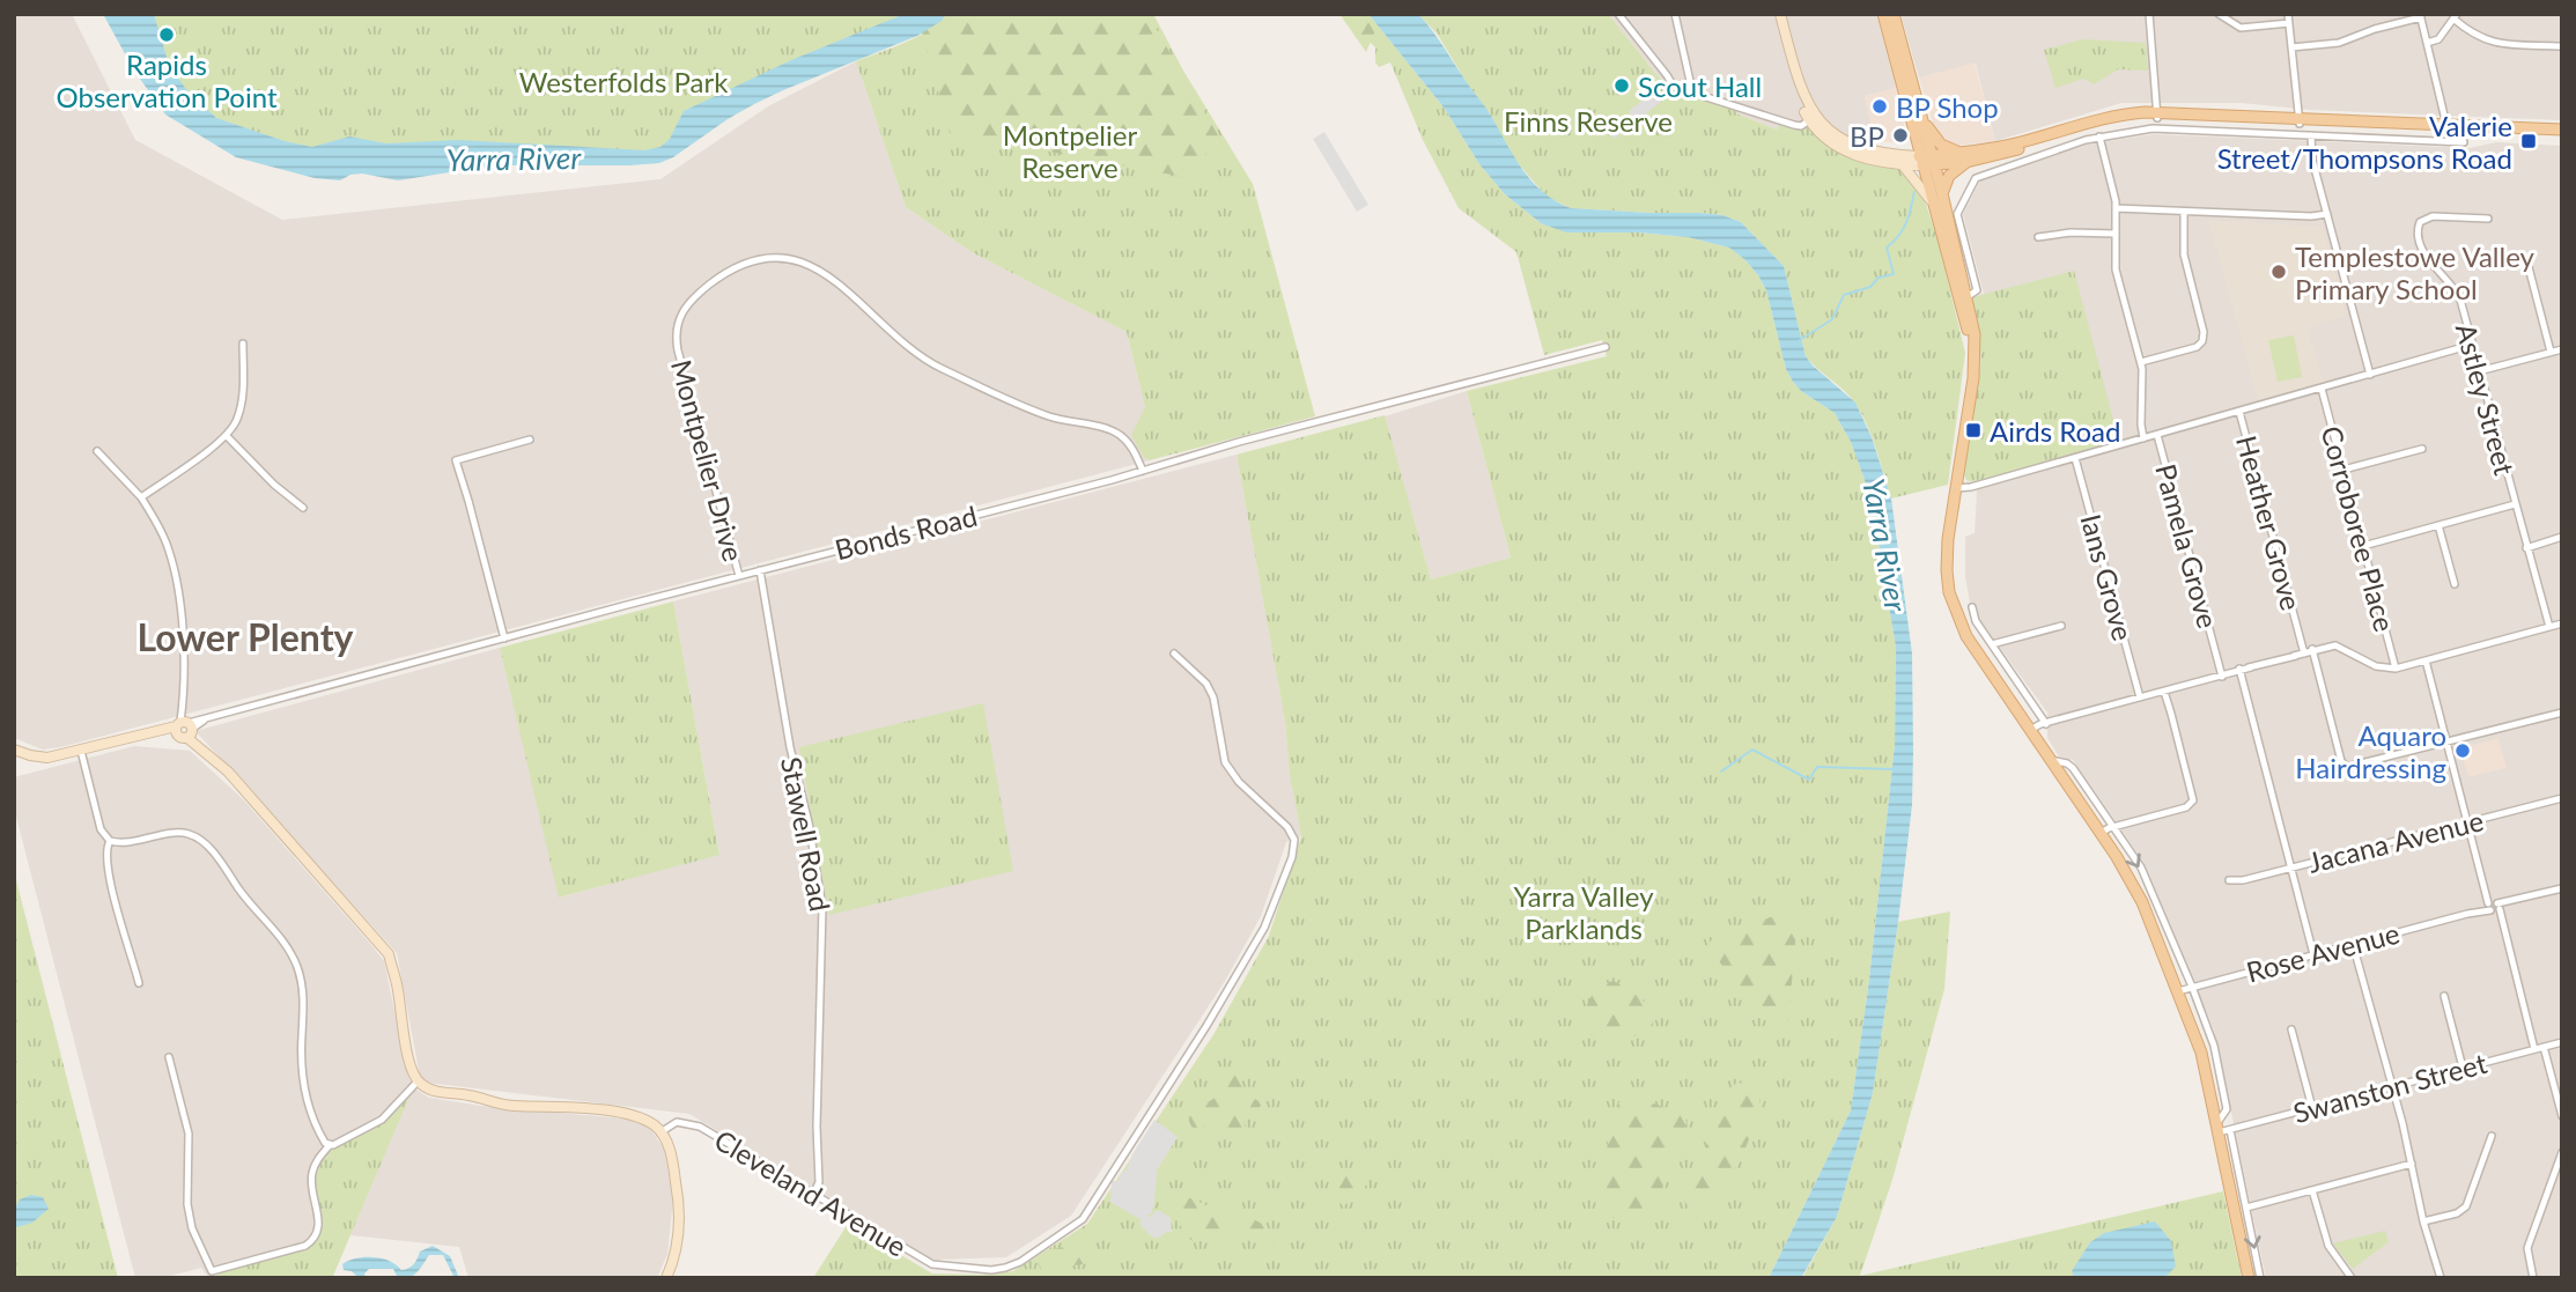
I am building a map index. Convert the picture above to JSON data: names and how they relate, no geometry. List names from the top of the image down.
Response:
{
  "streets": {
    "street": [
      "Astley Street",
      "Montpelier Drive",
      "Heather Grove",
      "Corroboree Place",
      "Bonds Road",
      "Pamela Grove",
      "Ians Grove",
      "Stawell Road",
      "Jacana Avenue",
      "Rose Avenue",
      "Swanston Street",
      "Cleveland Avenue"
    ]
  },
  "crossings": [
    ["Montpelier Drive", "Bonds Road"],
    ["Bonds Road", "Stawell Road"],
    ["Stawell Road", "Cleveland Avenue"]
  ],
  "districts": ["Lower Plenty"],
  "water": ["Yarra River"],
  "parks": [
    "Westerfolds Park",
    "Finns Reserve",
    "Montpelier Reserve",
    "Yarra Valley Parklands"
  ],
  "places": {
    "other": [
      "Rapids Observation Point",
      "Scout Hall",
      "BP Shop",
      "BP",
      "Templestowe Valley Primary School",
      "Aquaro Hairdressing"
    ],
    "transit": ["Valerie Street/Thompsons Road", "Airds Road"]
  }
}
